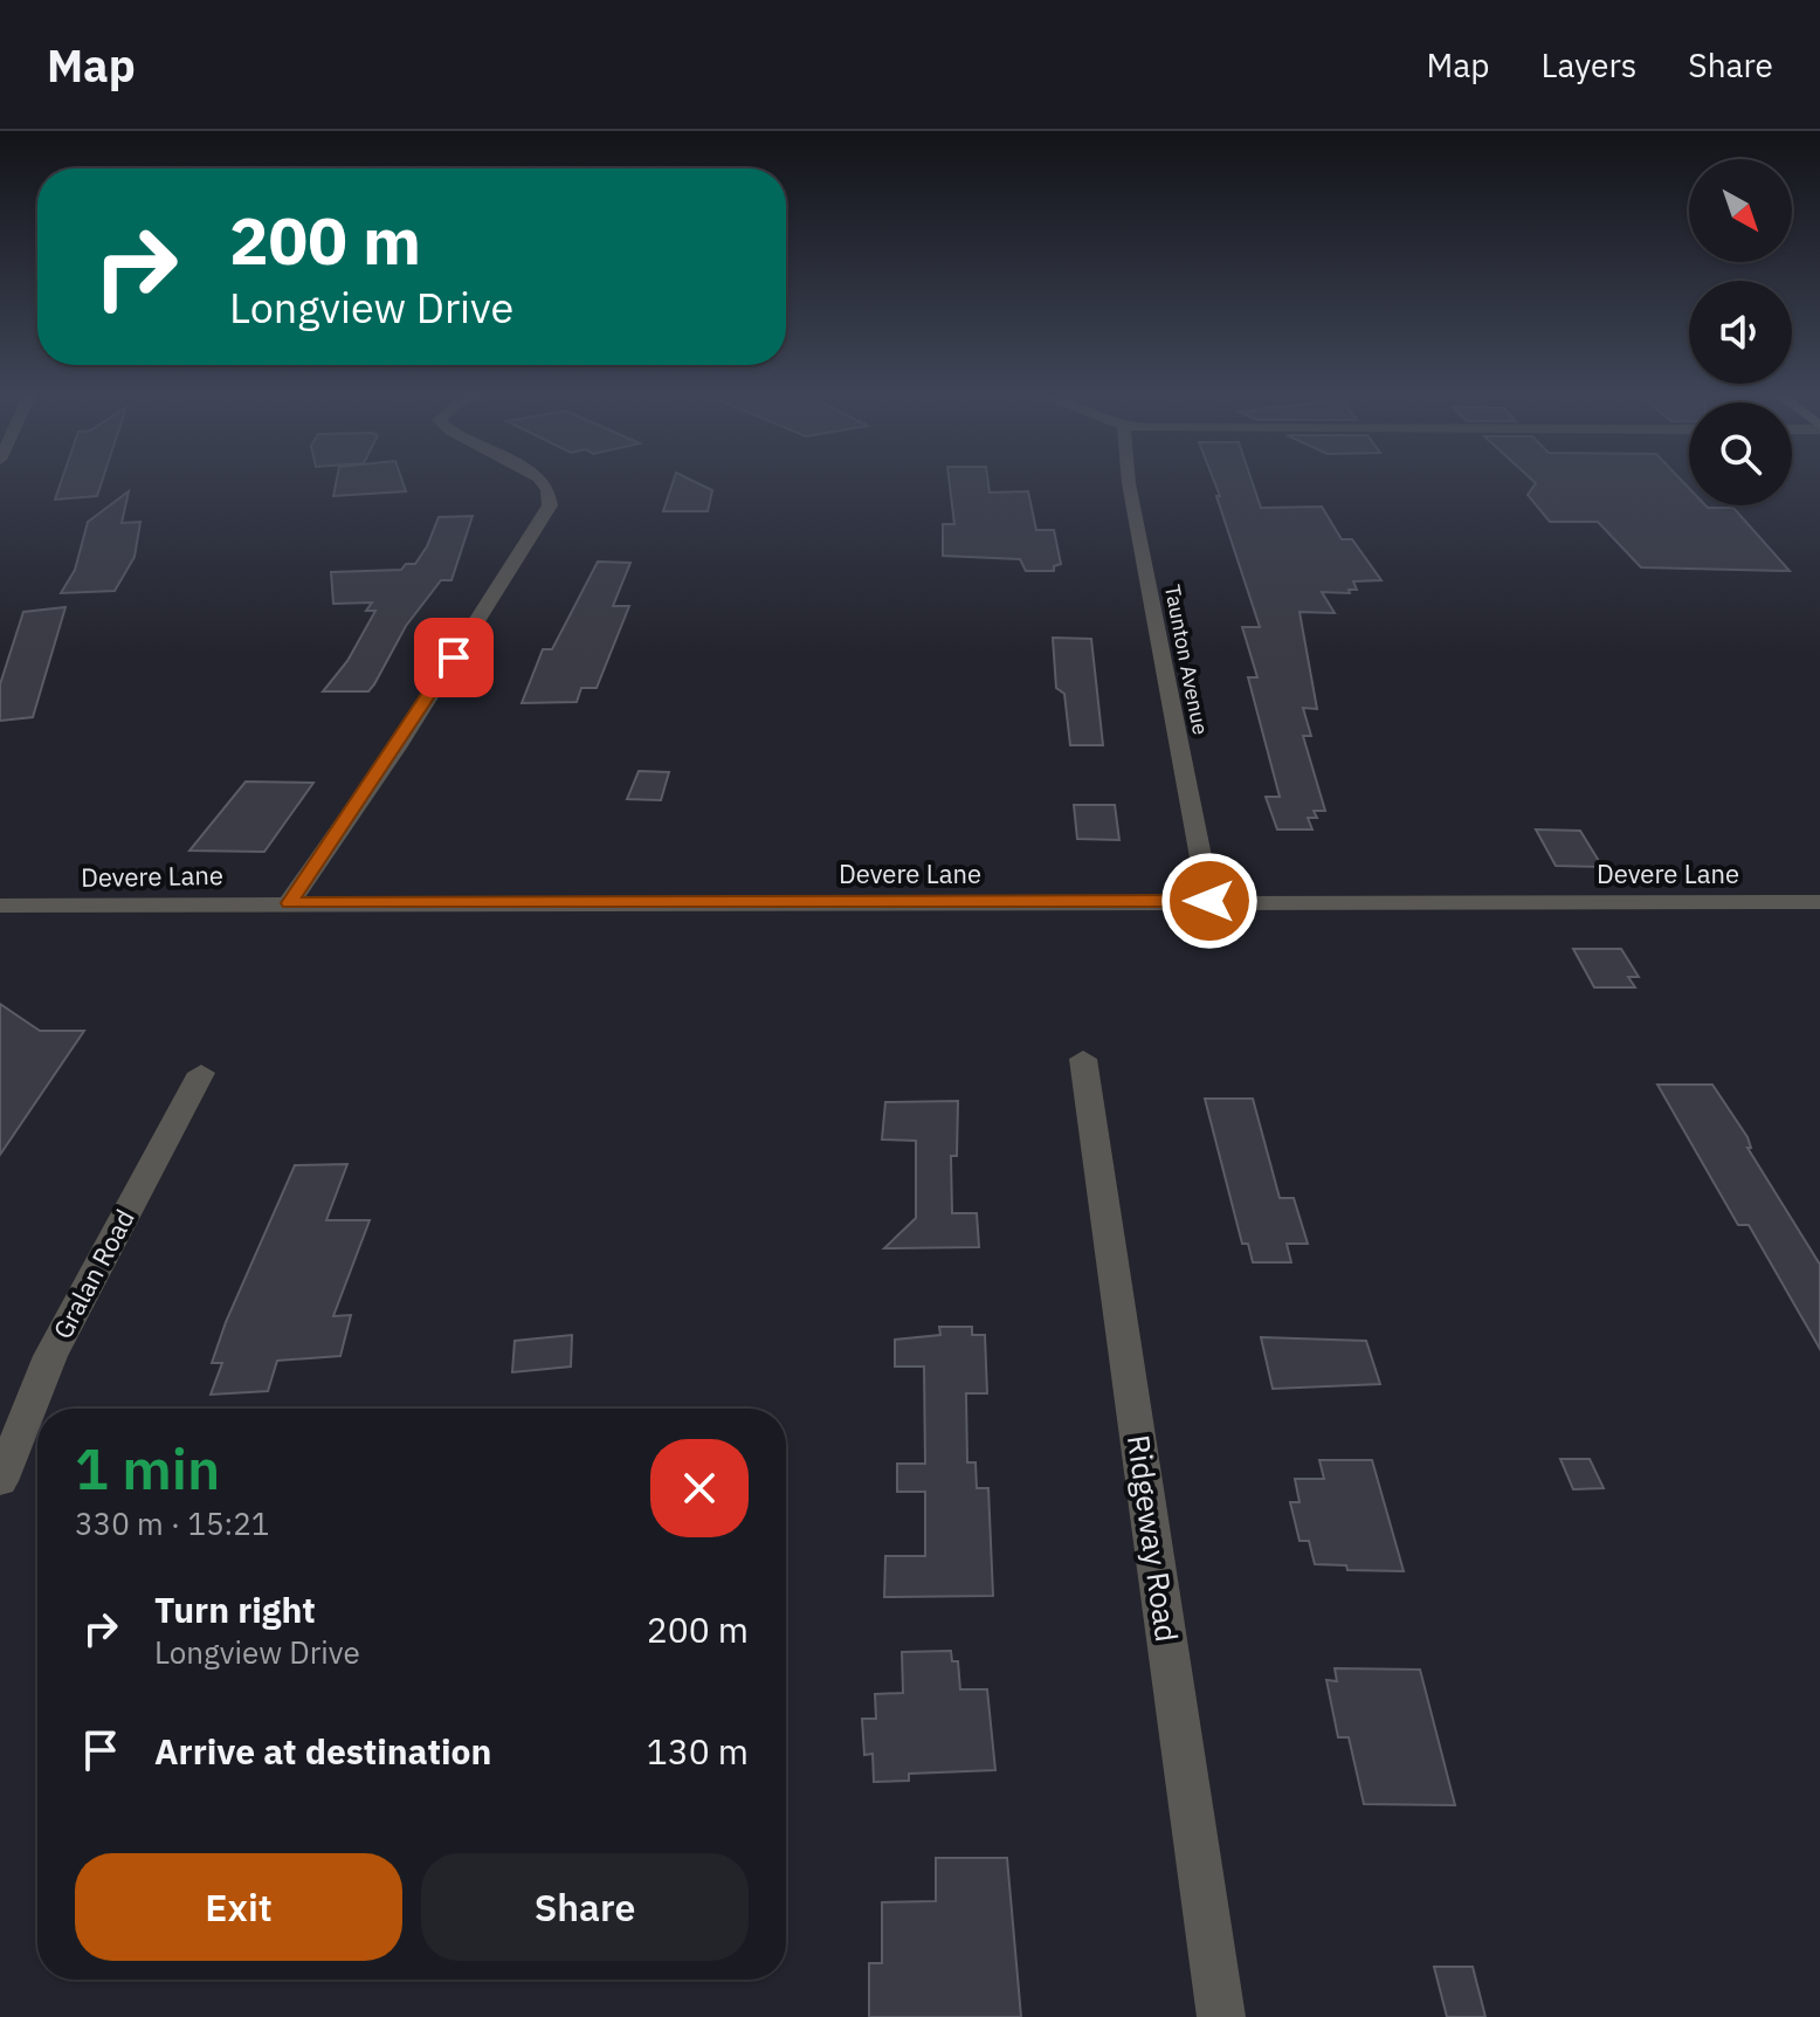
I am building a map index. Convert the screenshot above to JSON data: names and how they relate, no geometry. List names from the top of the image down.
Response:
{
  "streets": {
    "street": [
      "Taunton Avenue",
      "Devere Lane",
      "Gralan Road",
      "Ridgeway Road"
    ]
  },
  "crossings": [
    ["Taunton Avenue", "Devere Lane"]
  ],
  "north": "bottom right",
  "page": {
    "header": "Map",
    "nav": ["Map", "Layers", "Share"],
    "turn": ["200 m", "Longview Drive"],
    "heading": ["1 min", "330 m · 15:21"],
    "list": [
      {
        "name": "Turn right",
        "note": "Longview Drive",
        "value": "200 m"
      },
      {
        "name": "Arrive at destination",
        "value": "130 m"
      }
    ],
    "buttons": ["Exit", "Share"]
  }
}
